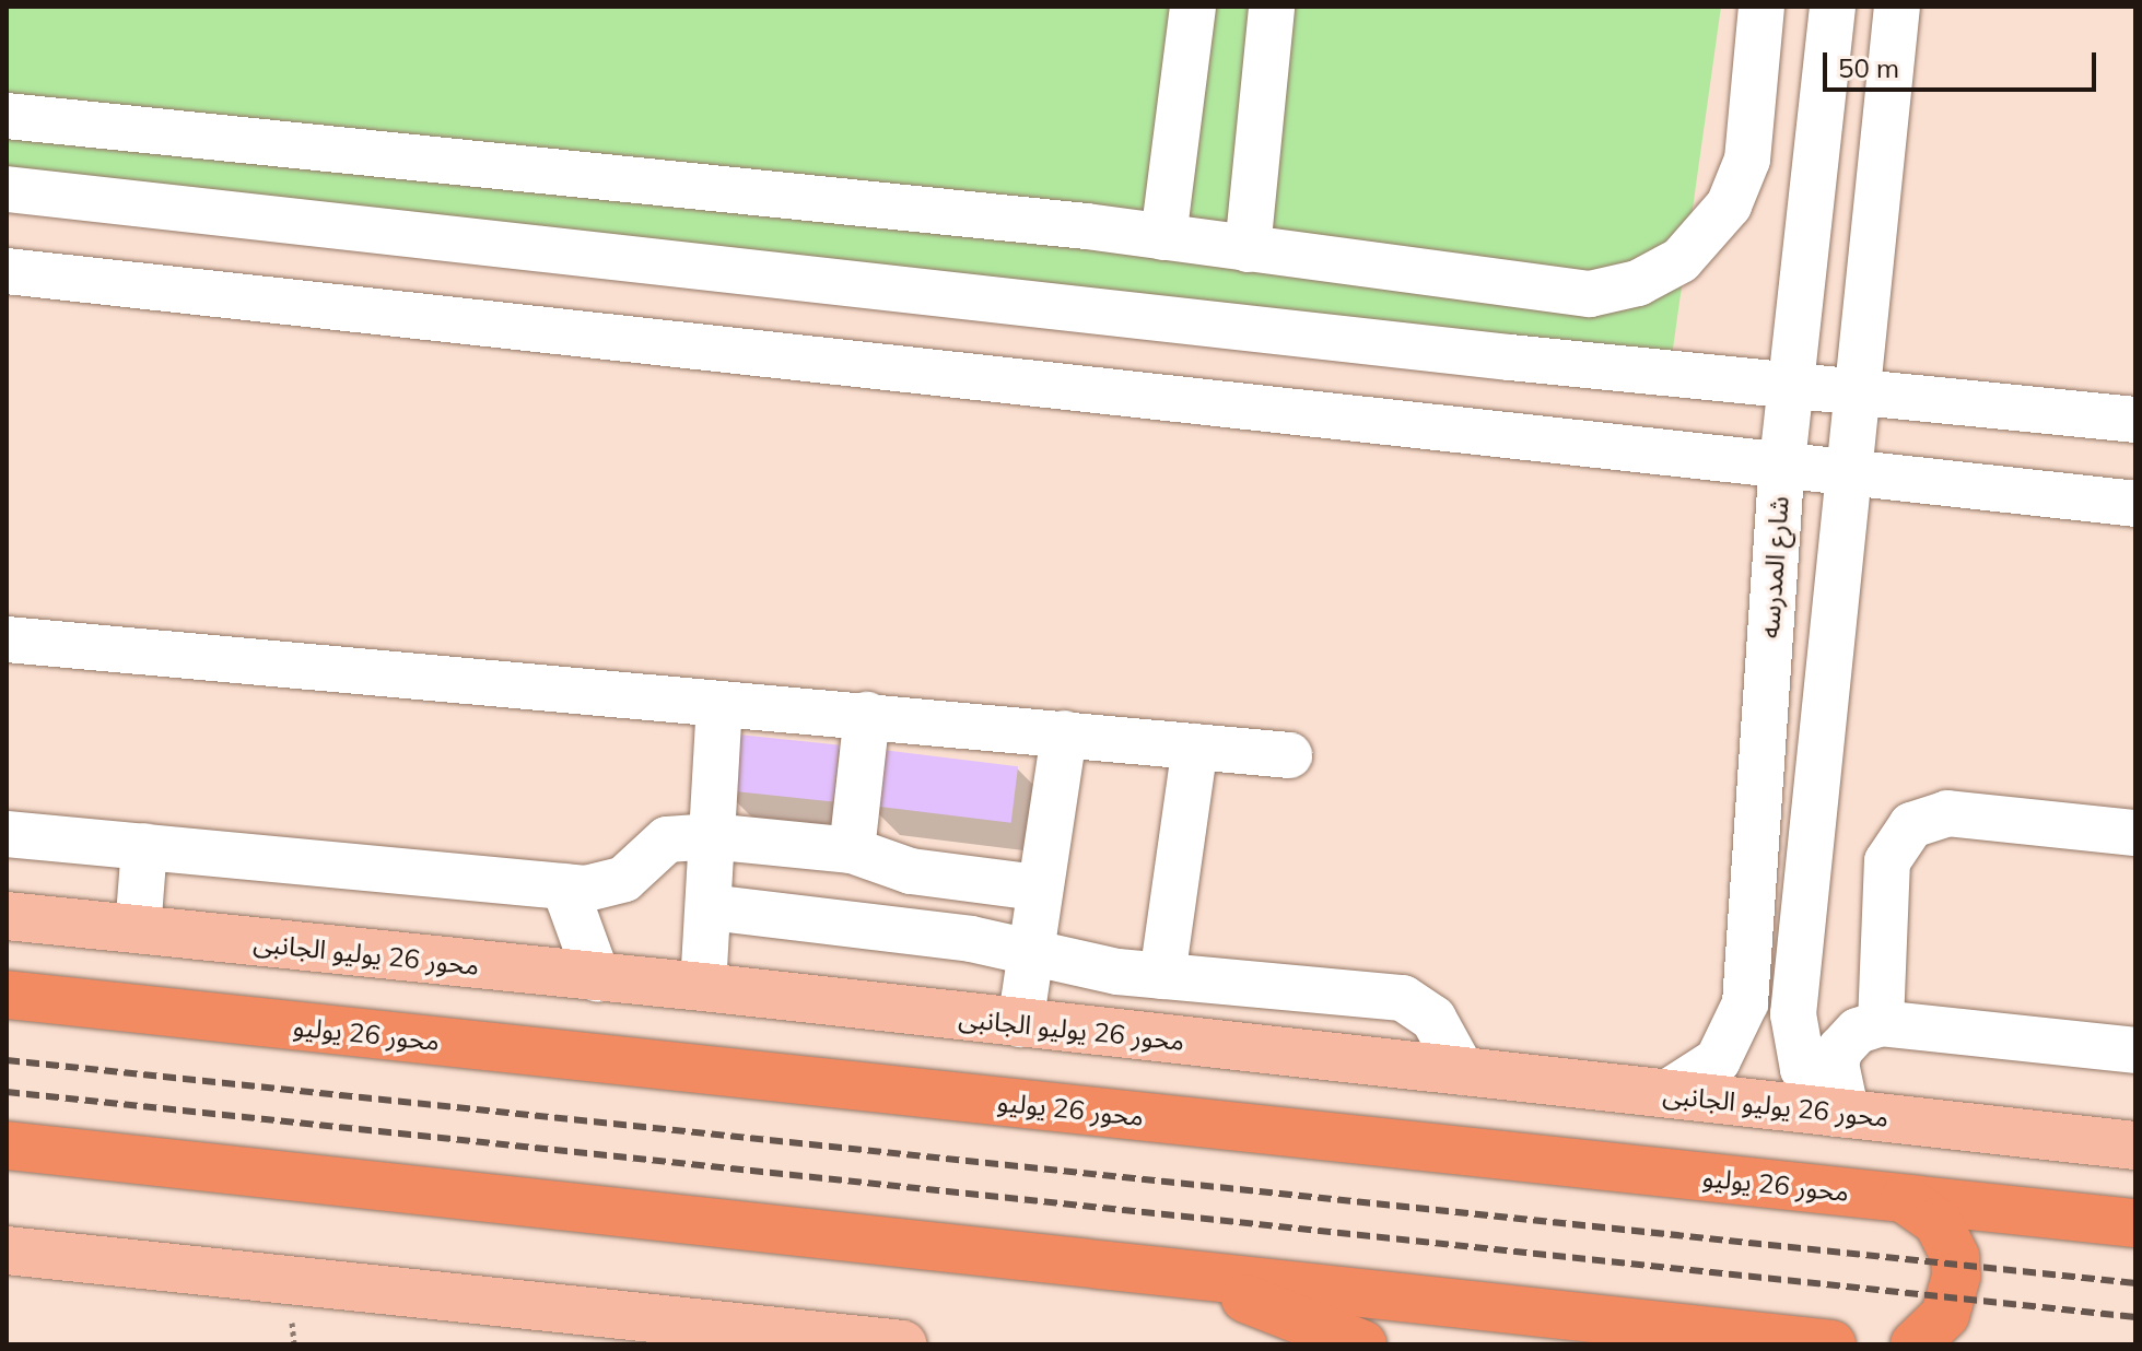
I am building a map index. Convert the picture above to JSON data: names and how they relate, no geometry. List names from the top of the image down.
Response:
{
  "streets": {
    "highway": ["محور 26 يوليو"],
    "main road": ["محور 26 يوليو الجانبى"],
    "street": ["شارع المدرسه"]
  },
  "crossings": [
    ["شارع المدرسه", "محور 26 يوليو الجانبى"]
  ],
  "scale_bar": "50 m"
}
